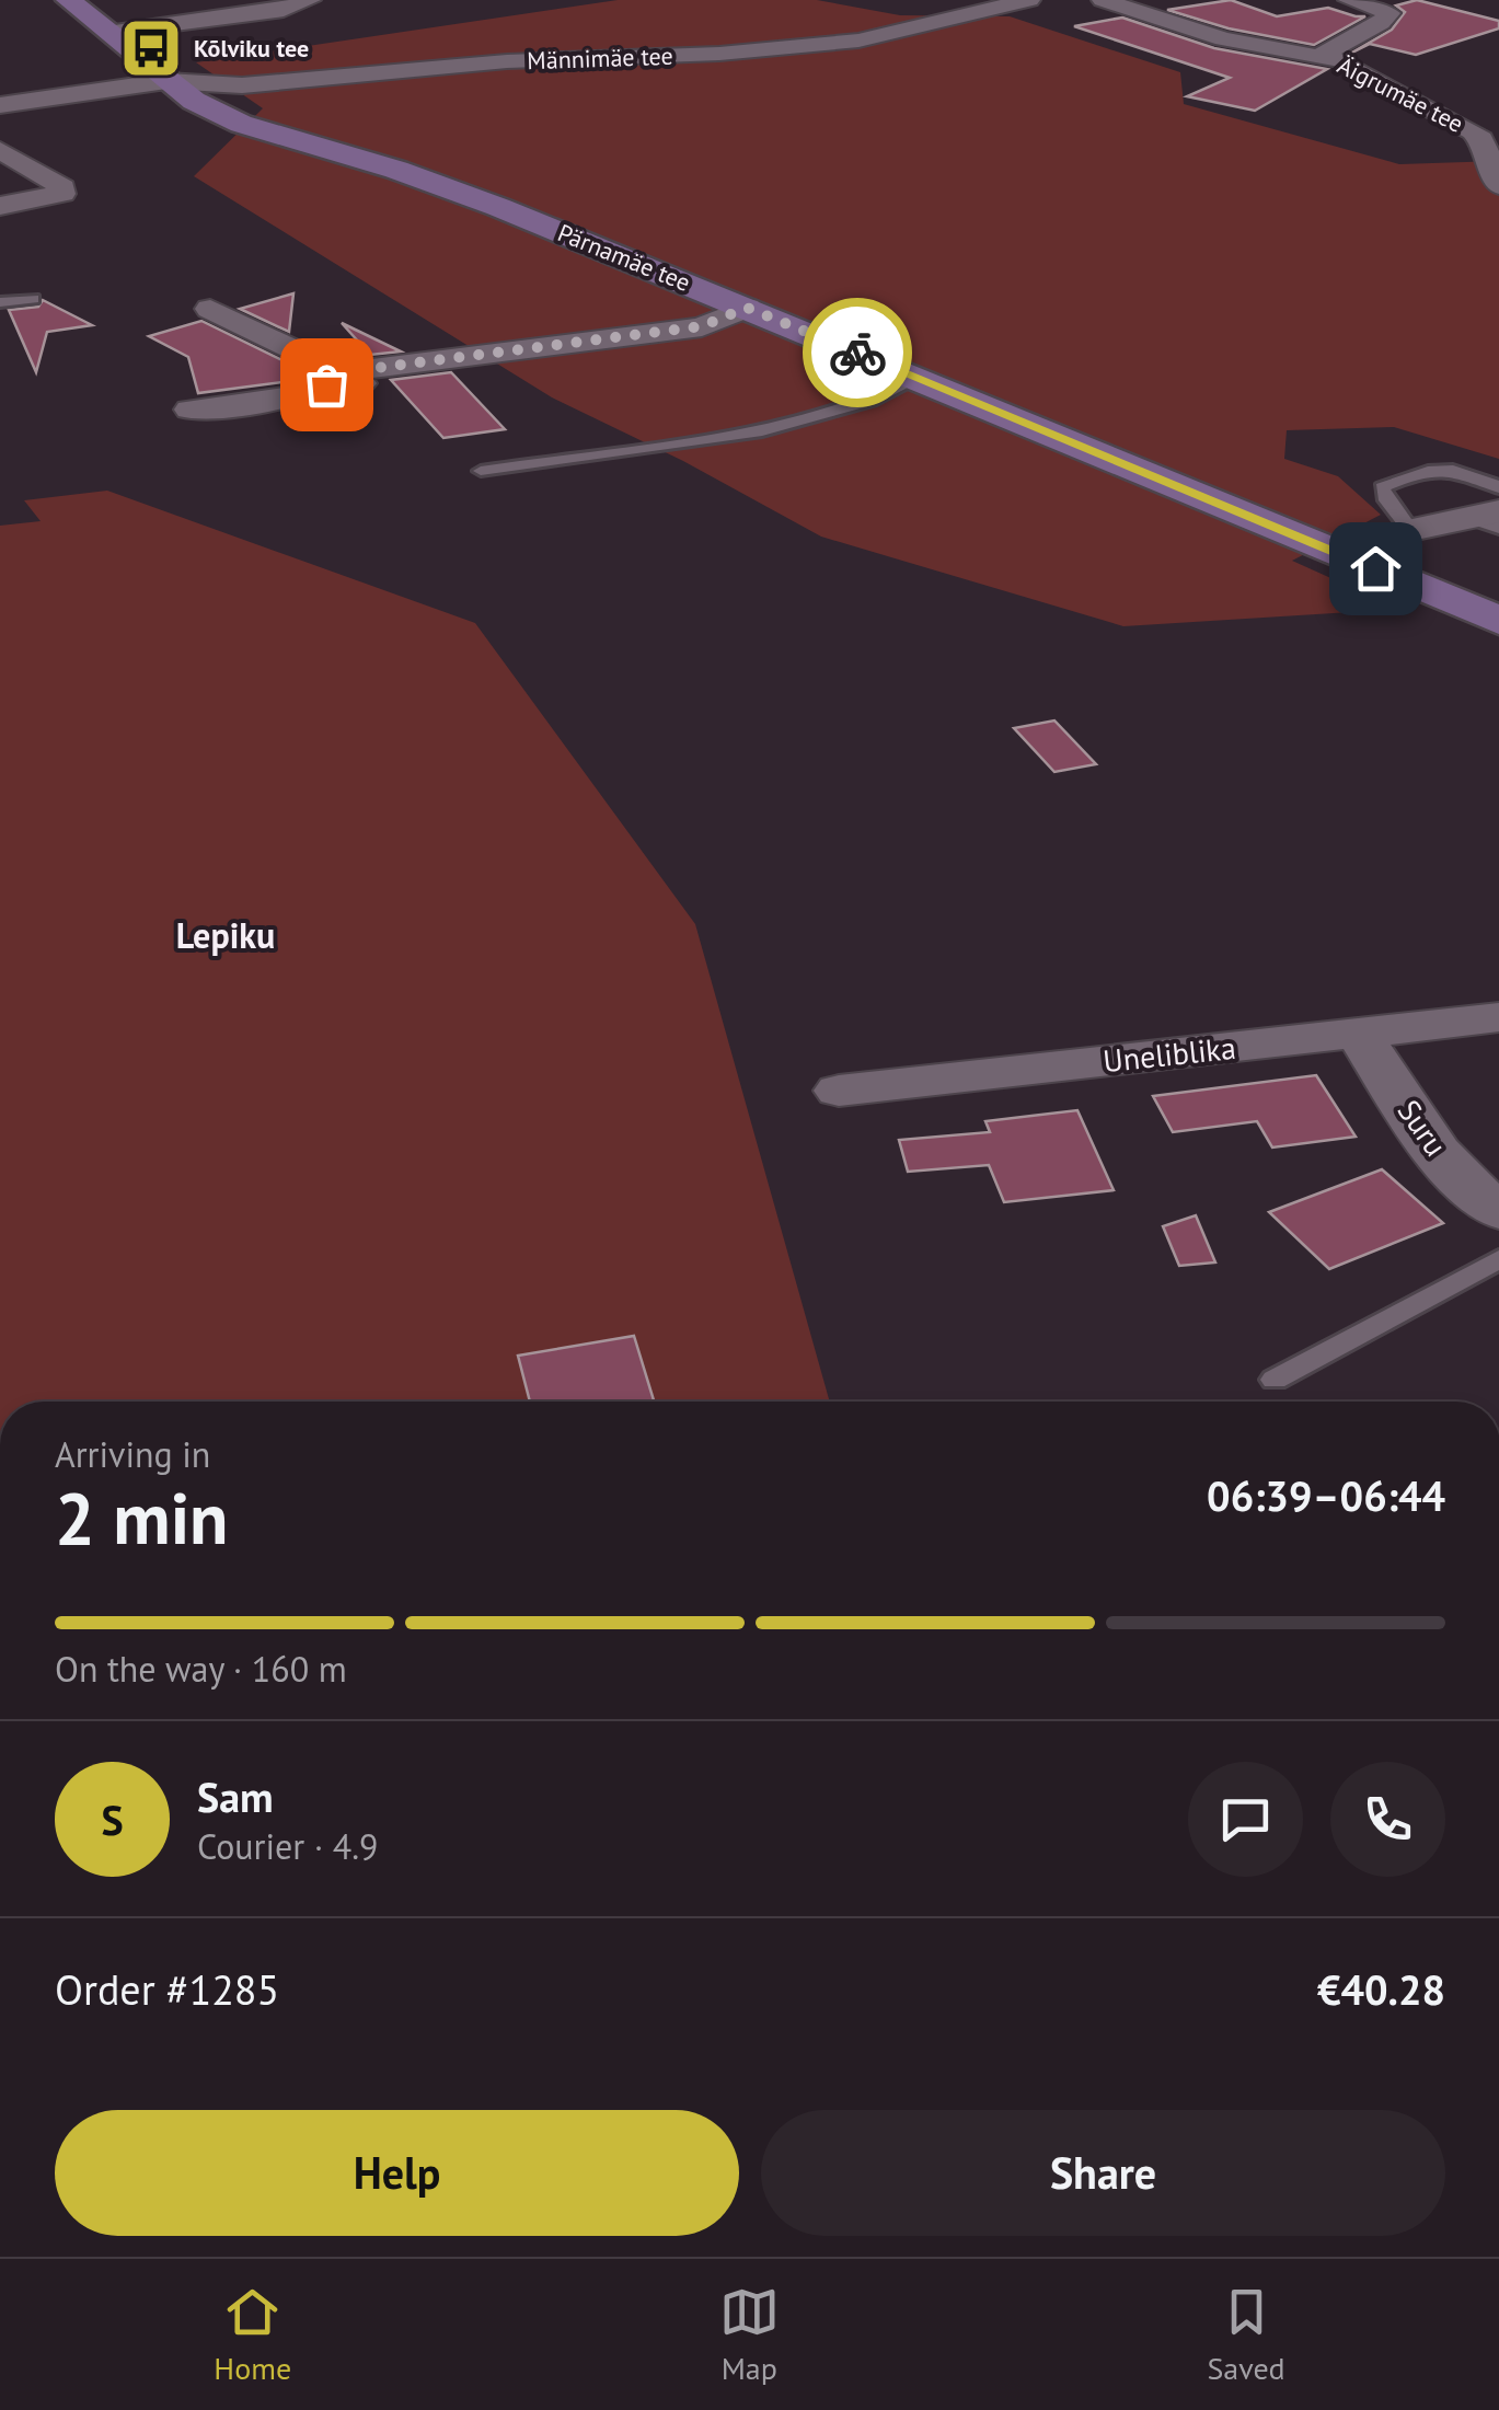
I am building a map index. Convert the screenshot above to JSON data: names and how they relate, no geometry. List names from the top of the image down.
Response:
{
  "streets": {
    "main road": ["Pärnamäe tee"],
    "street": [
      "Männimäe tee",
      "Äigrumäe tee",
      "Uneliblika",
      "Suru"
    ]
  },
  "crossings": [
    ["Männimäe tee", "Pärnamäe tee"],
    ["Uneliblika", "Suru"]
  ],
  "districts": ["Lepiku"],
  "places": {
    "bus stop": ["Kõlviku tee"]
  },
  "page": {
    "heading": ["2 min", "Arriving in", "06:39–06:44"],
    "panel": [
      "Sam",
      "Courier · 4.9",
      "Order #1285",
      "€40.28"
    ],
    "bar": "On the way · 160 m",
    "round": "S",
    "buttons": ["Help", "Share"],
    "tabs": ["Home", "Map", "Saved"]
  }
}
